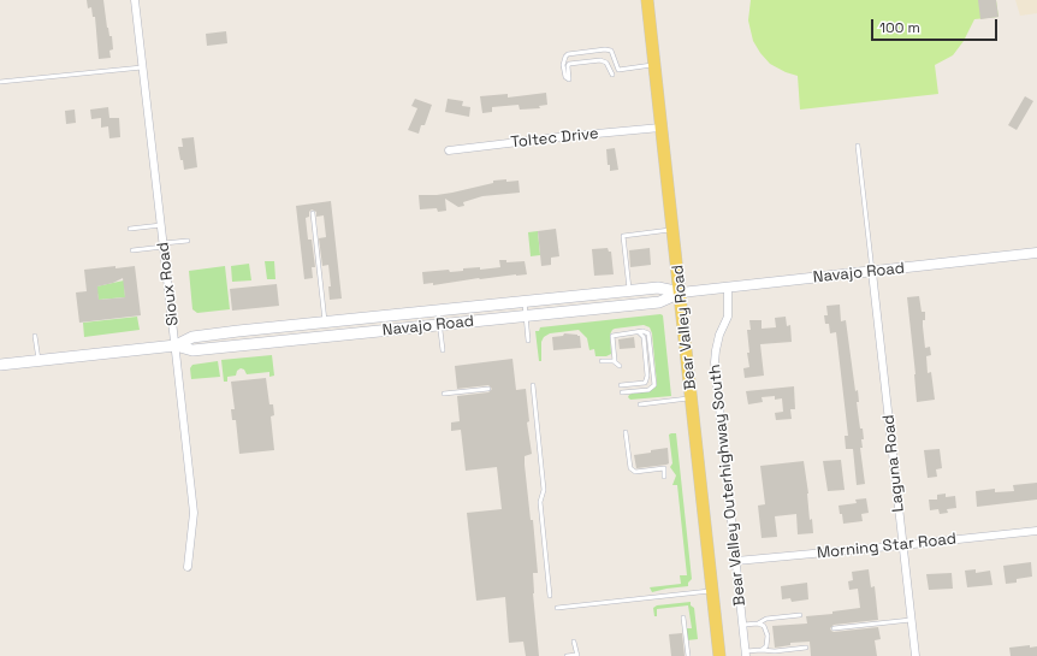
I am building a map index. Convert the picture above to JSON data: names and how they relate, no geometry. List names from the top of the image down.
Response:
{
  "streets": {
    "main road": ["Navajo Road", "Bear Valley Road"],
    "street": [
      "Toltec Drive",
      "Sioux Road",
      "Laguna Road",
      "Bear Valley Outerhighway South",
      "Morning Star Road"
    ]
  },
  "crossings": [
    ["Toltec Drive", "Bear Valley Road"],
    ["Navajo Road", "Sioux Road"],
    ["Navajo Road", "Bear Valley Road"],
    ["Navajo Road", "Laguna Road"],
    ["Navajo Road", "Bear Valley Outerhighway South"],
    ["Laguna Road", "Morning Star Road"],
    ["Bear Valley Outerhighway South", "Morning Star Road"]
  ],
  "scale_bar": "100 m"
}
